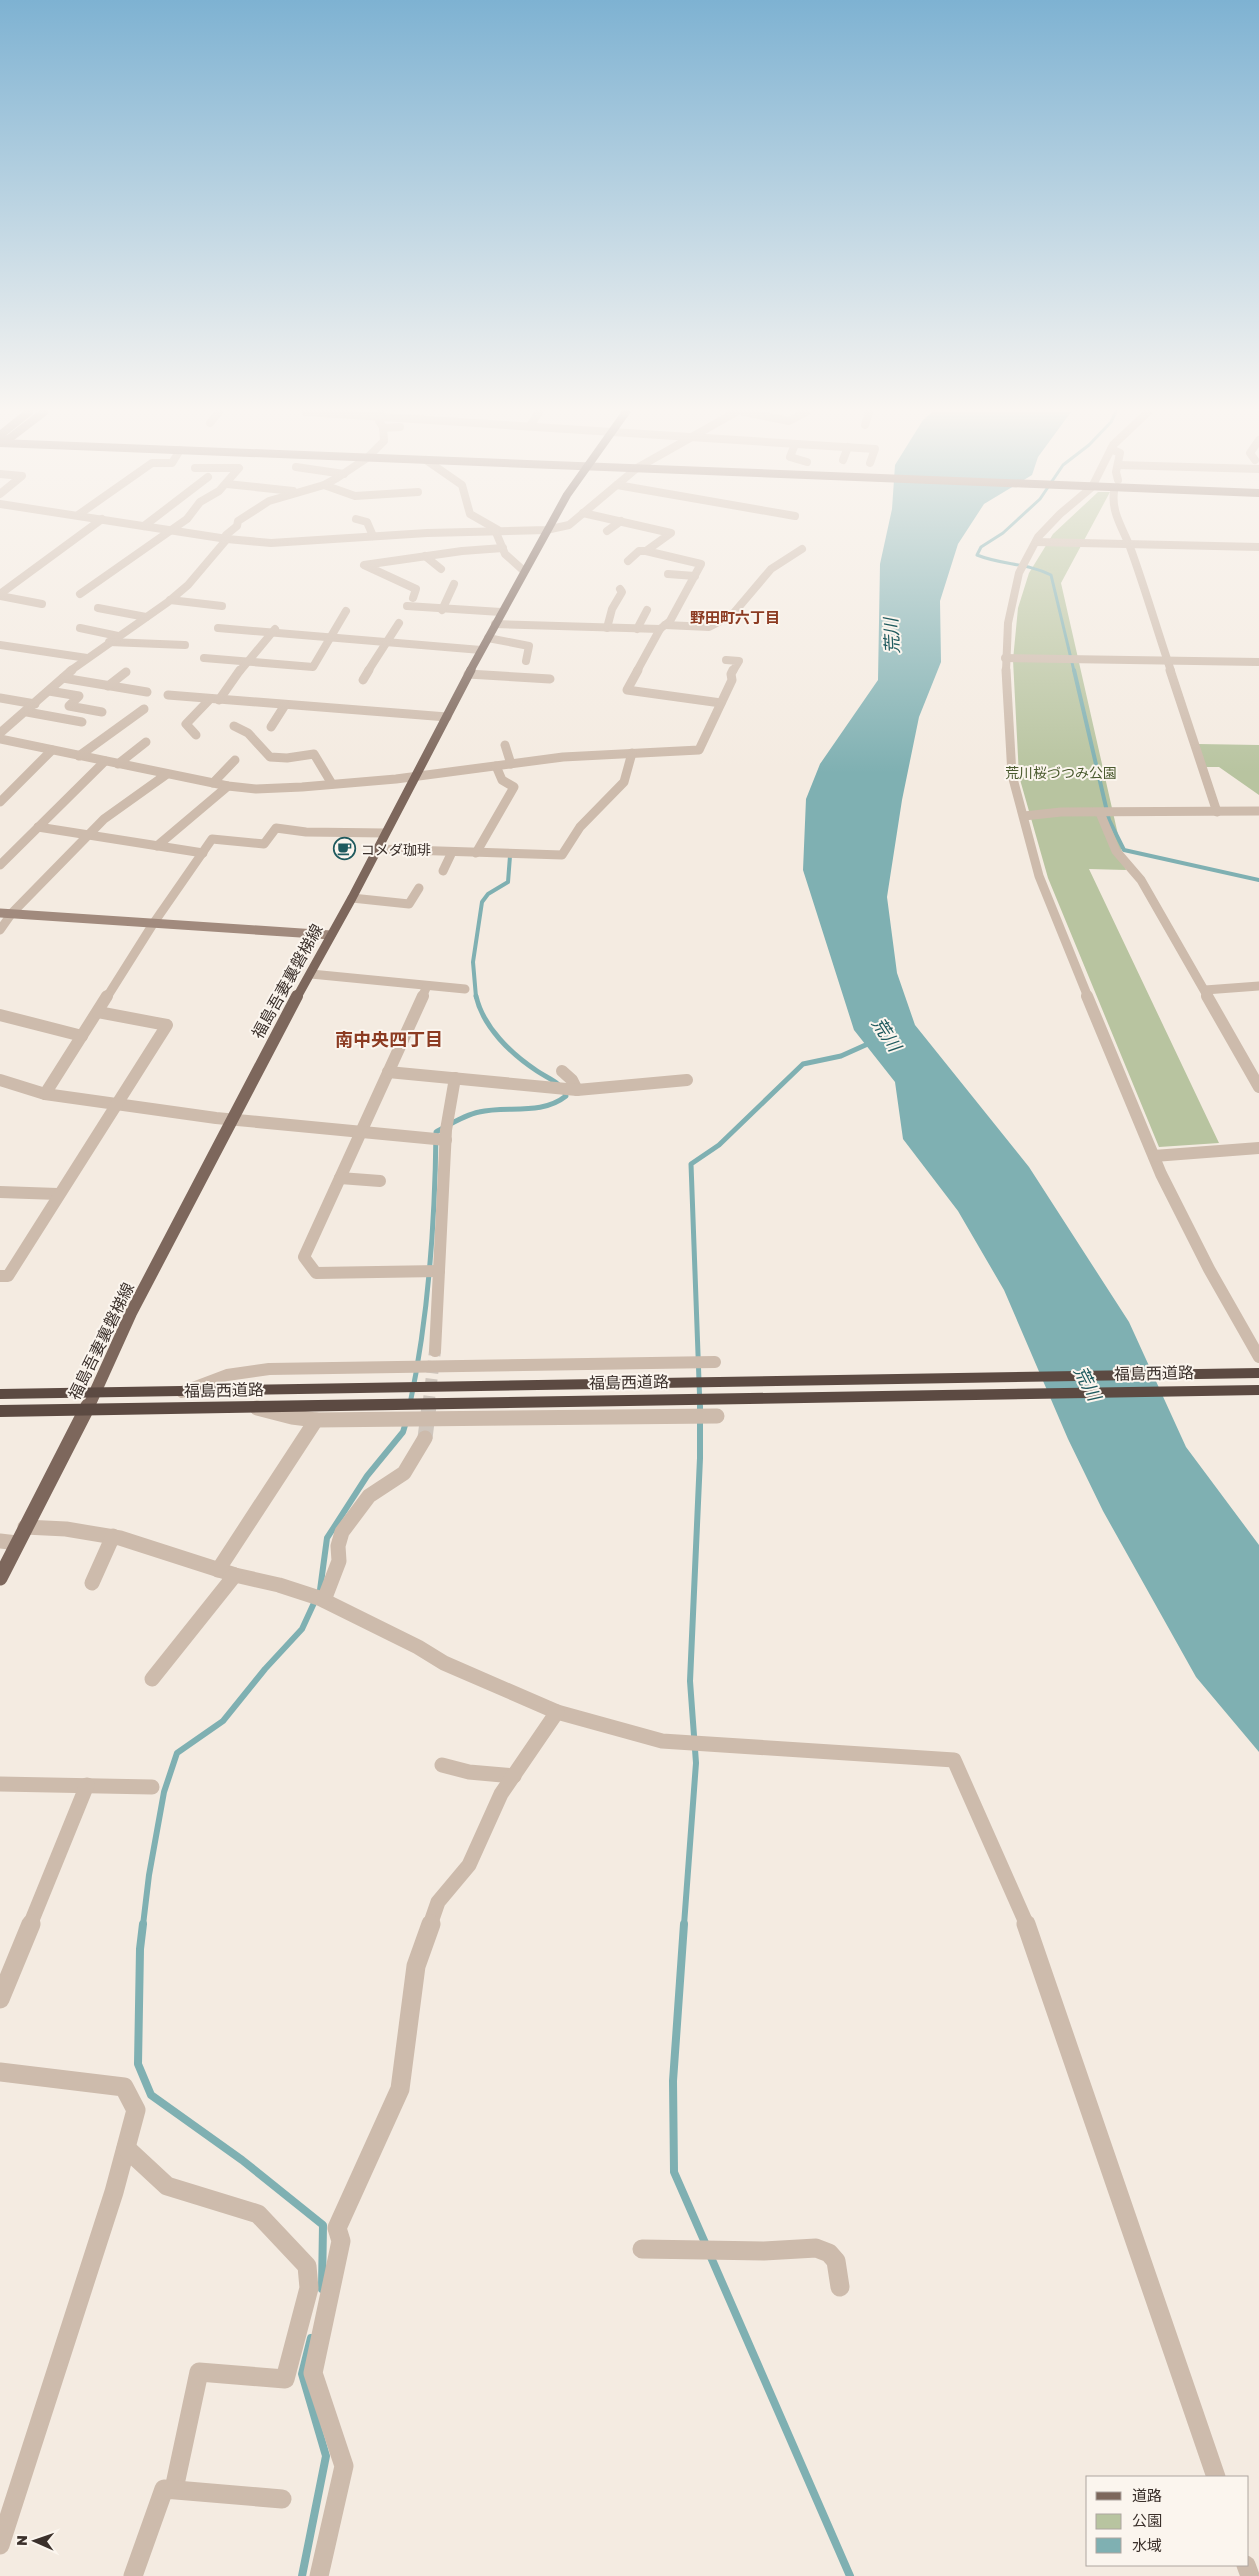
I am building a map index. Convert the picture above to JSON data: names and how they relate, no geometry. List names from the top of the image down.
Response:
{
  "streets": {
    "highway": ["福島西道路"],
    "main road": ["福島吾妻裏磐梯線"]
  },
  "crossings": [
    ["福島吾妻裏磐梯線", "福島西道路"]
  ],
  "districts": ["野田町六丁目", "南中央四丁目"],
  "water": ["荒川"],
  "parks": ["荒川桜づつみ公園"],
  "places": {
    "cafe": ["コメダ珈琲"]
  },
  "legend": ["道路", "公園", "水域"],
  "north": "left"
}
